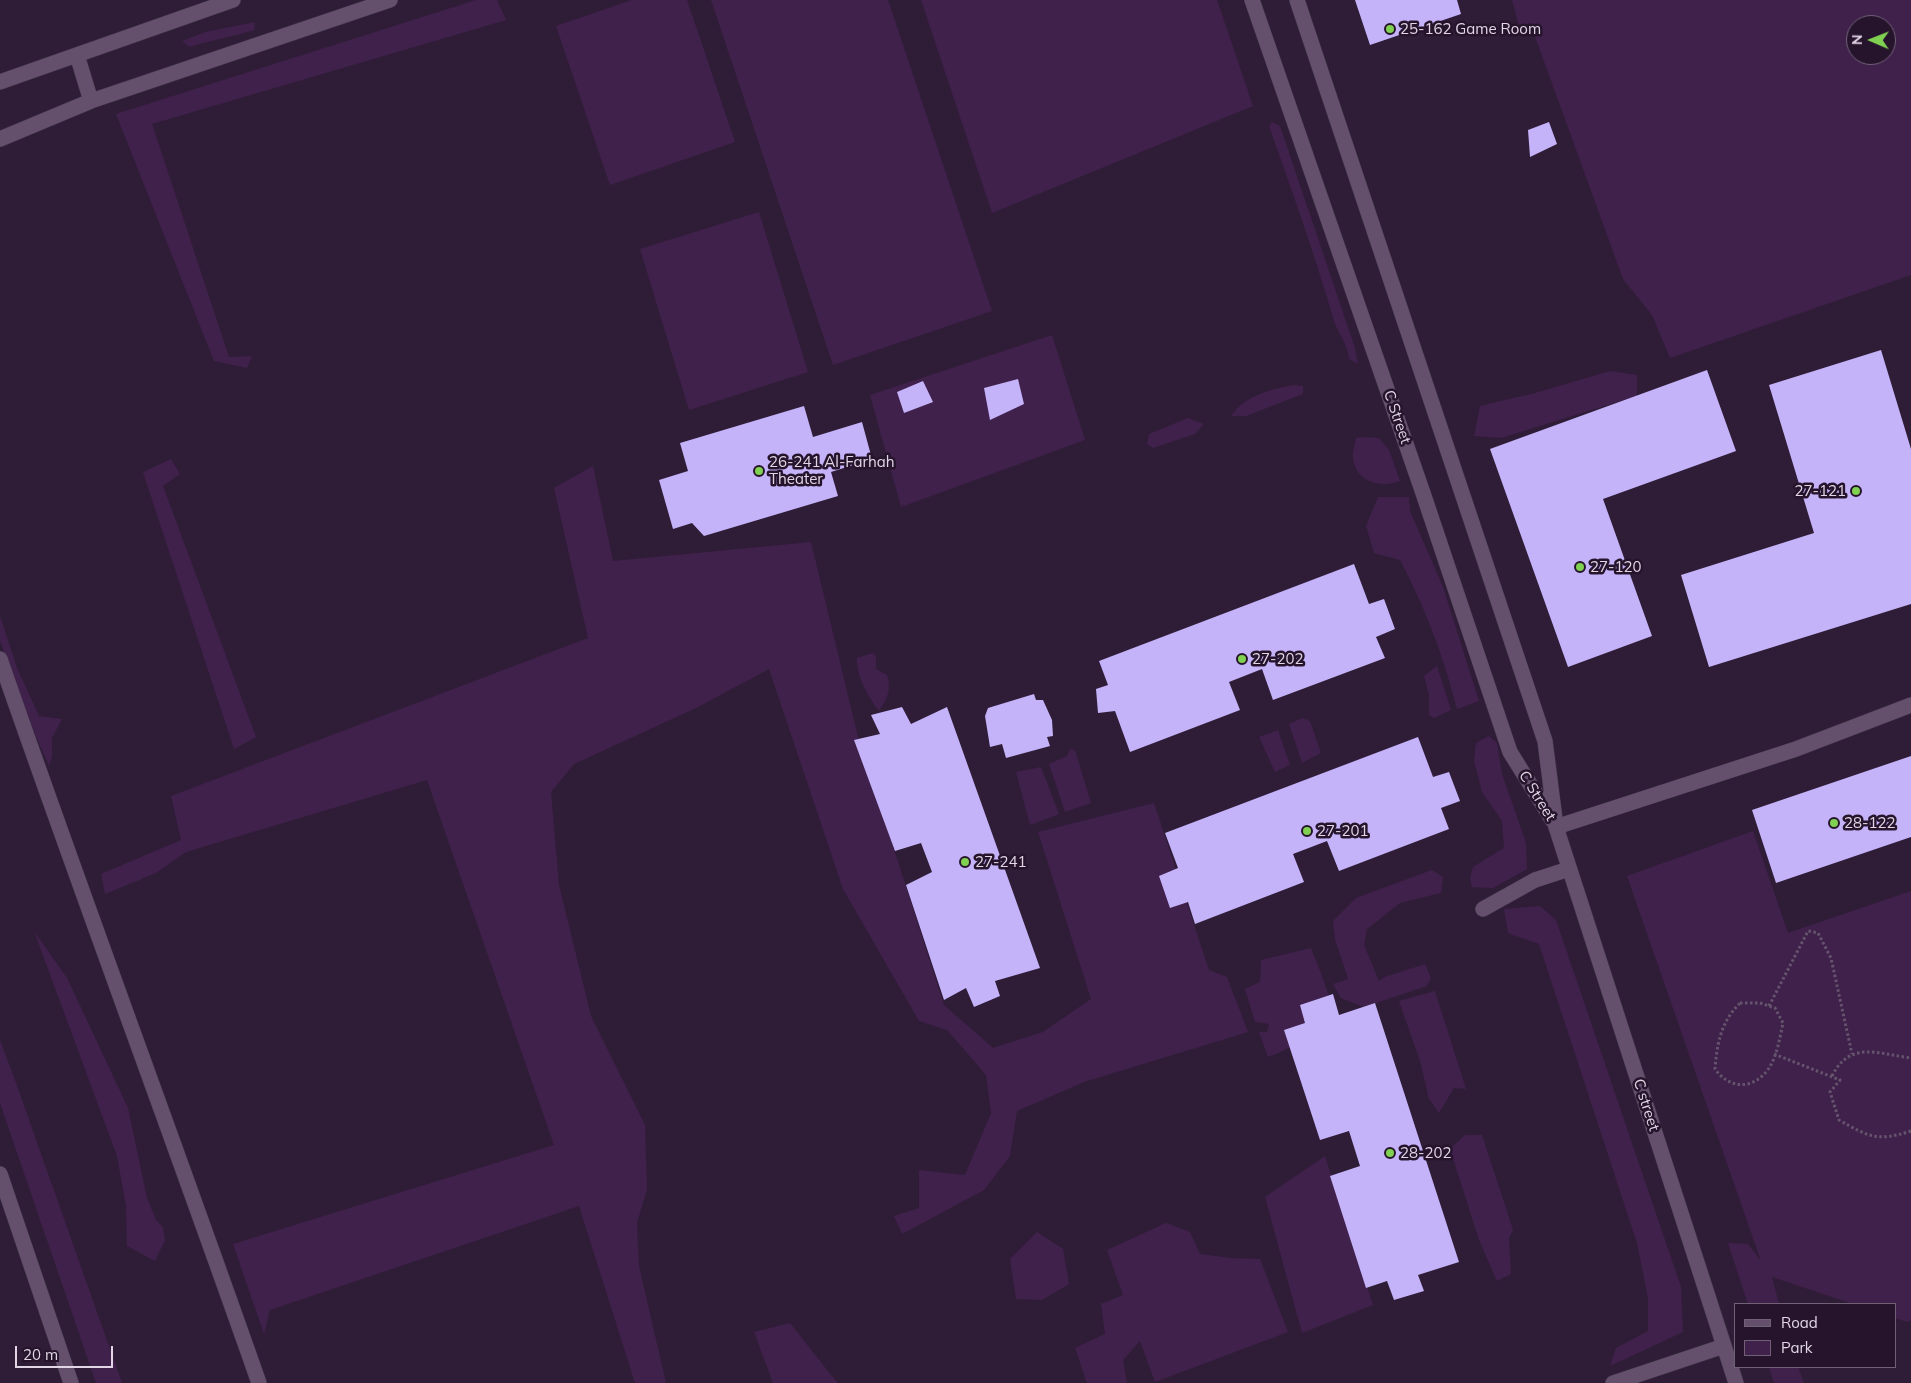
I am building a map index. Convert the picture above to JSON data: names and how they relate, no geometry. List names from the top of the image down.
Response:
{
  "streets": {
    "street": ["C Street", "C street"]
  },
  "crossings": [
    ["C Street", "C street"]
  ],
  "places": [
    "25-162 Game Room",
    "26-241 Al-Farhah Theater",
    "27-121",
    "27-120",
    "27-202",
    "28-122",
    "27-201",
    "27-241",
    "28-202"
  ],
  "legend": ["Road", "Park"],
  "scale_bar": "20 m",
  "north": "left"
}
